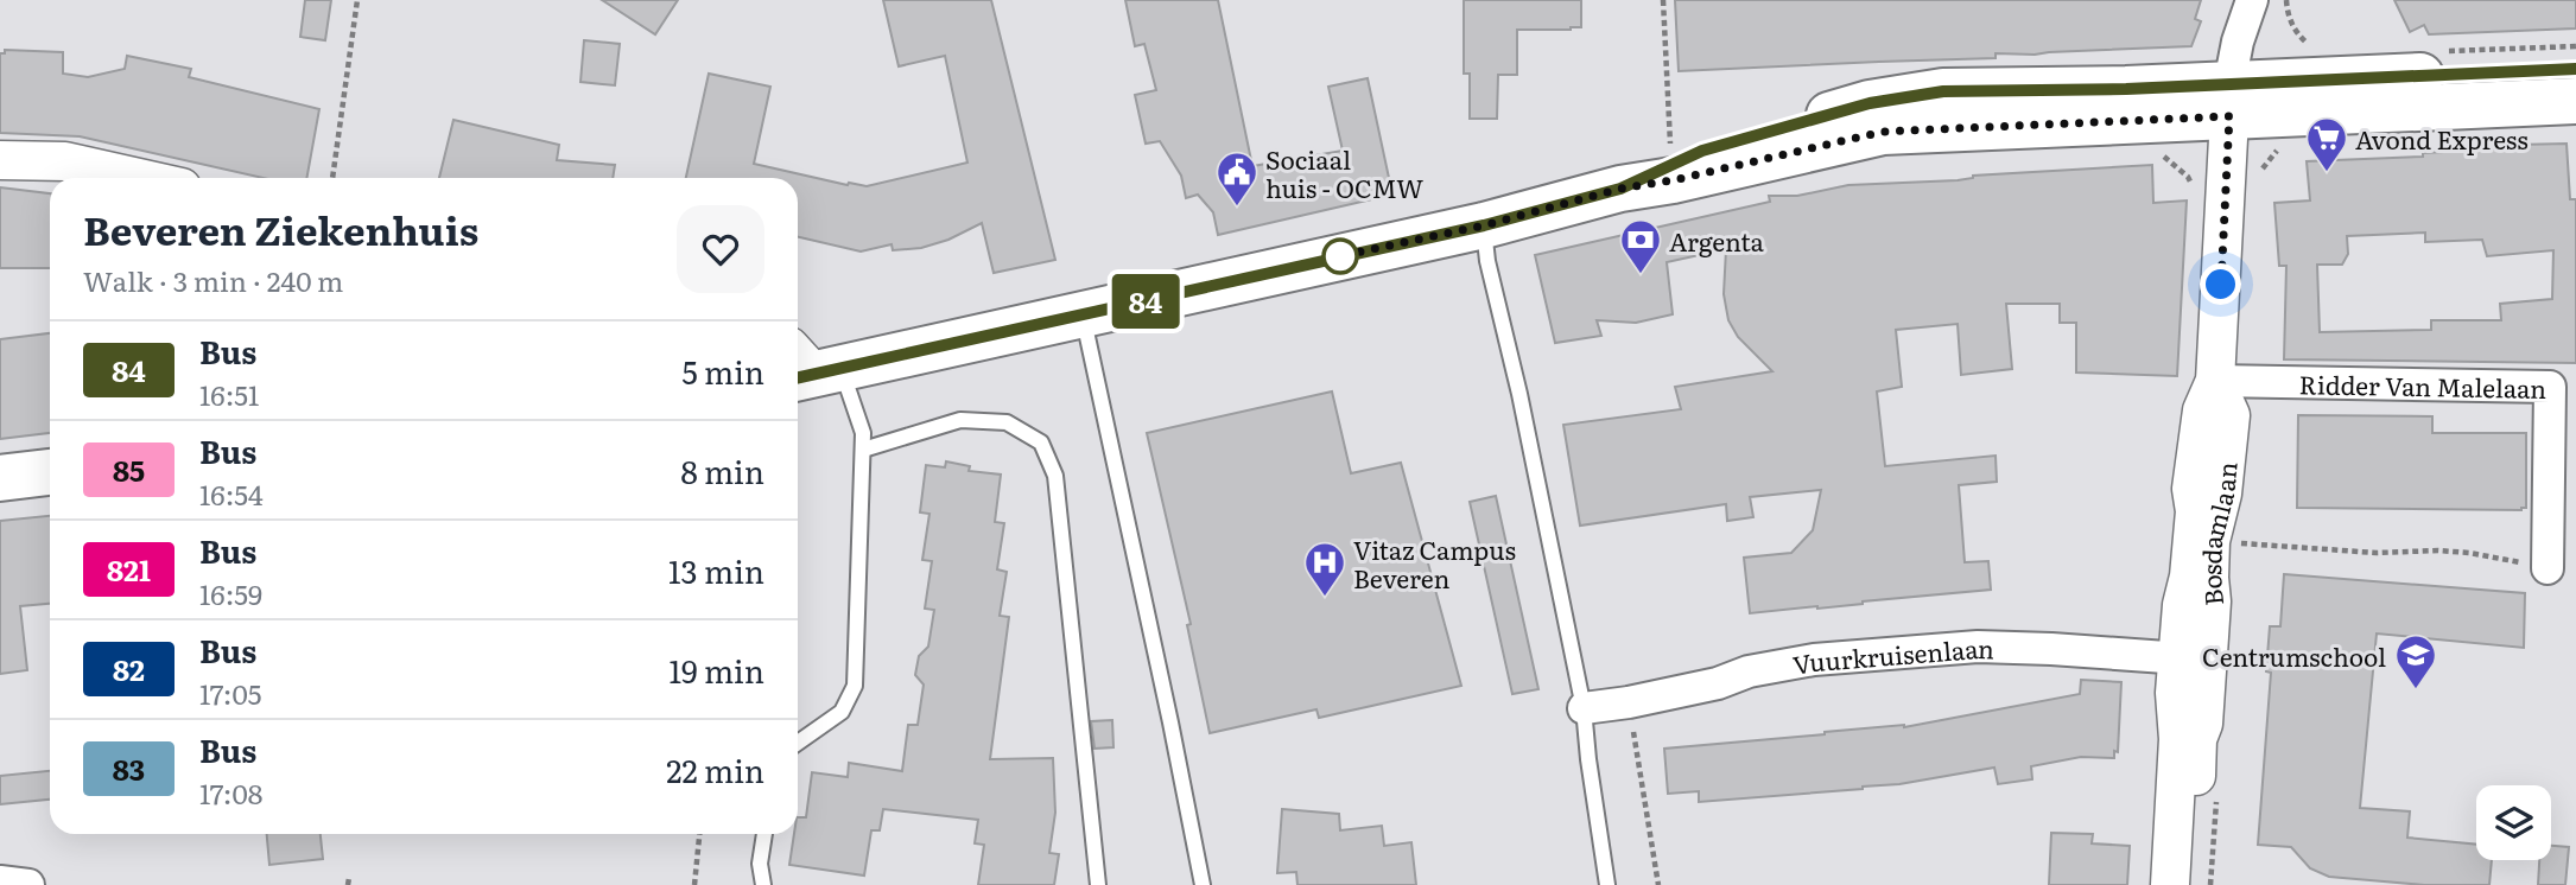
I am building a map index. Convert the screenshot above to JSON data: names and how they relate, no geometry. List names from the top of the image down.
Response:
{
  "streets": {
    "street": ["Ridder Van Malelaan", "Bosdamlaan", "Vuurkruisenlaan"]
  },
  "crossings": [
    ["Ridder Van Malelaan", "Bosdamlaan"],
    ["Bosdamlaan", "Vuurkruisenlaan"]
  ],
  "places": {
    "supermarket": ["Avond Express"],
    "public building": ["Sociaal huis - OCMW"],
    "bank": ["Argenta"],
    "hospital": ["Vitaz Campus Beveren"],
    "school or university": ["Centrumschool"]
  },
  "lines": ["bus line 84"],
  "page": {
    "on_map": "84",
    "heading": ["Beveren Ziekenhuis", "Walk · 3 min · 240 m"],
    "list": [
      {
        "mark": "84",
        "name": "Bus",
        "note": "16:51",
        "value": "5 min"
      },
      {
        "mark": "85",
        "name": "Bus",
        "note": "16:54",
        "value": "8 min"
      },
      {
        "mark": "821",
        "name": "Bus",
        "note": "16:59",
        "value": "13 min"
      },
      {
        "mark": "82",
        "name": "Bus",
        "note": "17:05",
        "value": "19 min"
      },
      {
        "mark": "83",
        "name": "Bus",
        "note": "17:08",
        "value": "22 min"
      }
    ]
  }
}
